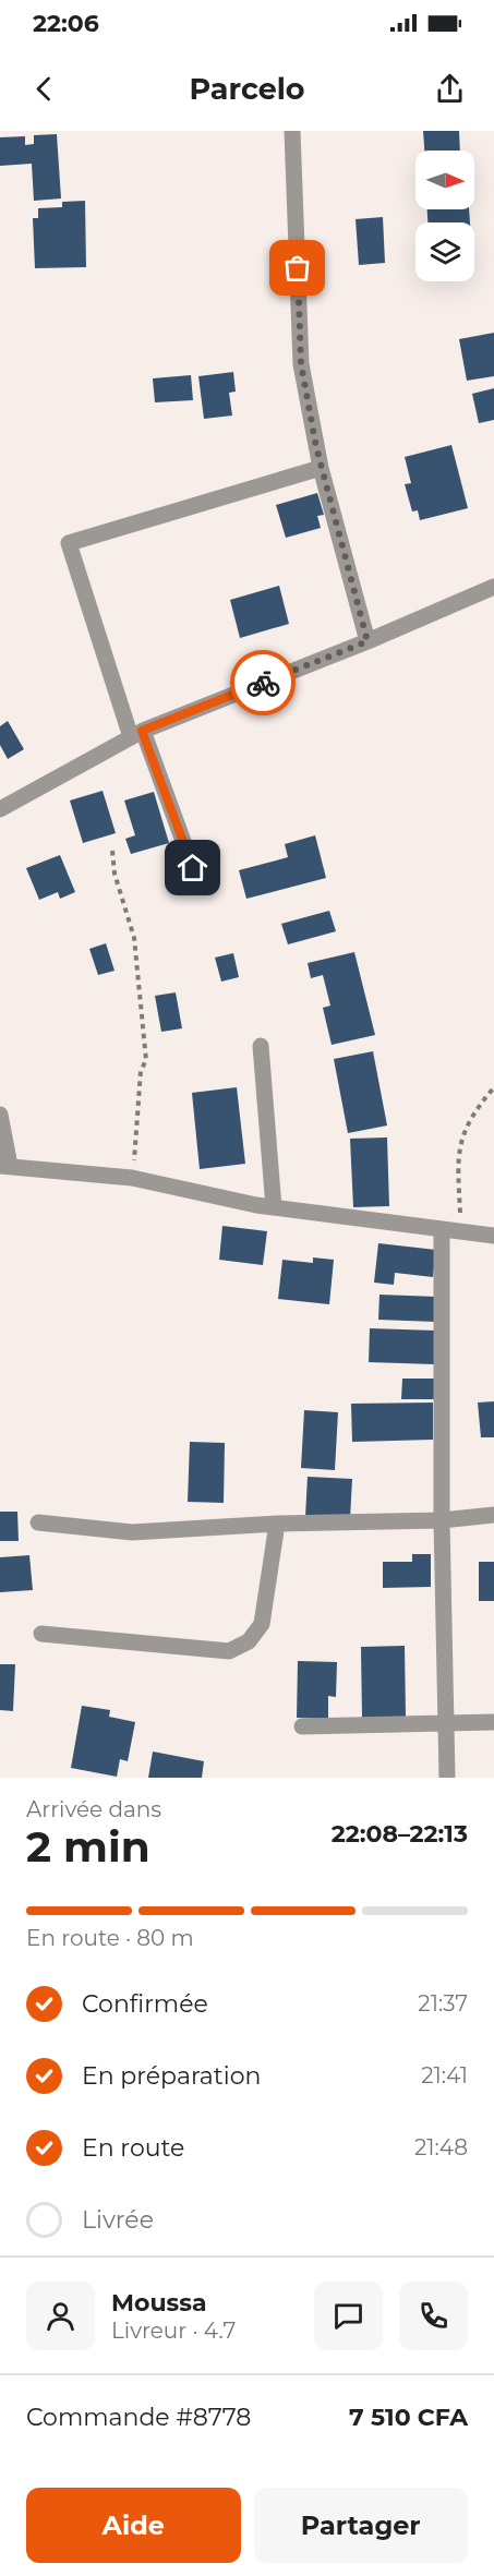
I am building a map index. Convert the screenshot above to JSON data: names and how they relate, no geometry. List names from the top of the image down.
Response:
{
  "north": "right",
  "page": {
    "status": "22:06",
    "header": "Parcelo",
    "heading": ["2 min", "Arrivée dans", "22:08–22:13"],
    "panel": [
      "Moussa",
      "Livreur · 4.7",
      "Commande #8778",
      "7 510 CFA"
    ],
    "bar": "En route · 80 m",
    "list": [
      ["Confirmée", "21:37"],
      ["En préparation", "21:41"],
      ["En route", "21:48"],
      "Livrée"
    ],
    "buttons": ["Aide", "Partager"]
  }
}
